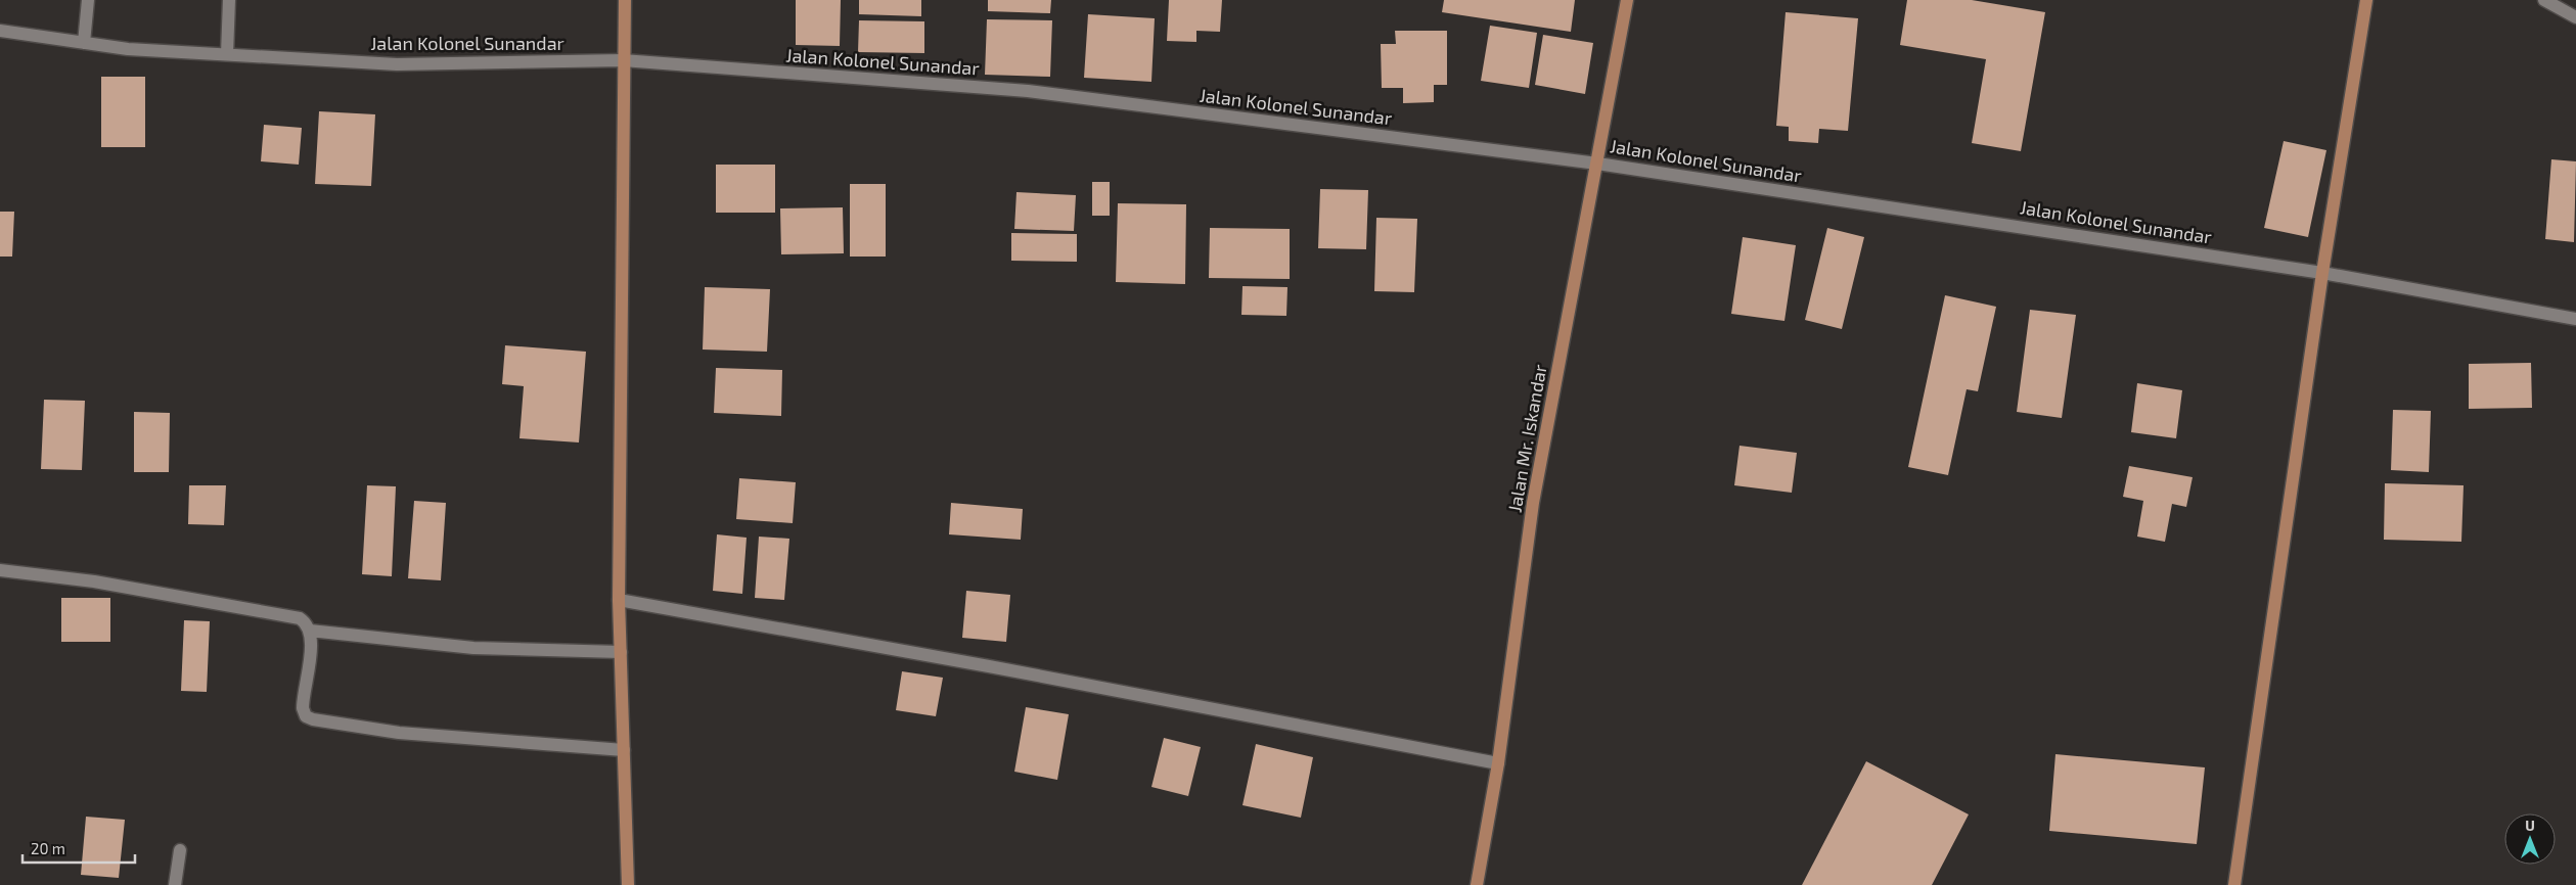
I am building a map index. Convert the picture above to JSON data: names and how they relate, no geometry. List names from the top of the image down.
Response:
{
  "streets": {
    "main road": ["Jalan Mr. Iskandar"],
    "street": ["Jalan Kolonel Sunandar"]
  },
  "crossings": [
    ["Jalan Kolonel Sunandar", "Jalan Mr. Iskandar"]
  ],
  "scale_bar": "20 m",
  "north": "top"
}
